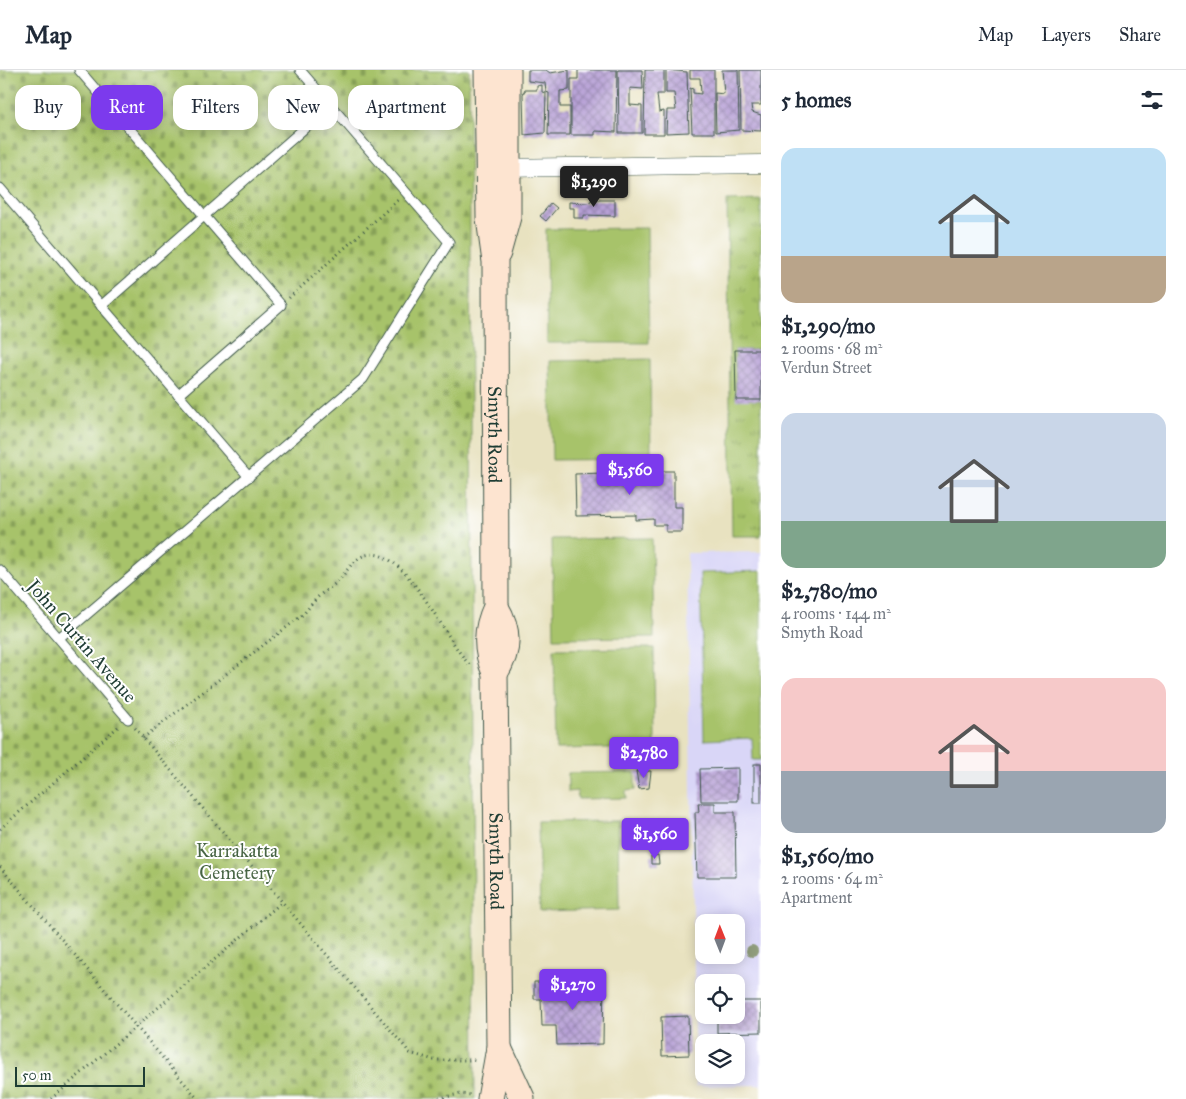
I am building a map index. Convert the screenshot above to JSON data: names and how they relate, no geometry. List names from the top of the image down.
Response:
{
  "streets": {
    "main road": ["Smyth Road"],
    "lane": ["John Curtin Avenue"]
  },
  "parks": ["Karrakatta Cemetery"],
  "scale_bar": "50 m",
  "north": "top",
  "page": {
    "header": "Map",
    "nav": ["Map", "Layers", "Share"],
    "heading": "5 homes",
    "chip": [
      "Buy",
      "Rent",
      "Filters",
      "New",
      "Apartment"
    ],
    "list": [
      {
        "name": "$1,290/mo",
        "note": "2 rooms · 68 m² · Verdun Street"
      },
      {
        "name": "$2,780/mo",
        "note": "4 rooms · 144 m² · Smyth Road"
      },
      {
        "name": "$1,560/mo",
        "note": "2 rooms · 64 m² · Apartment"
      }
    ],
    "price": [
      "$1,290",
      "$1,560",
      "$2,780",
      "$1,560",
      "$1,270"
    ],
    "scale": "50 m"
  }
}
